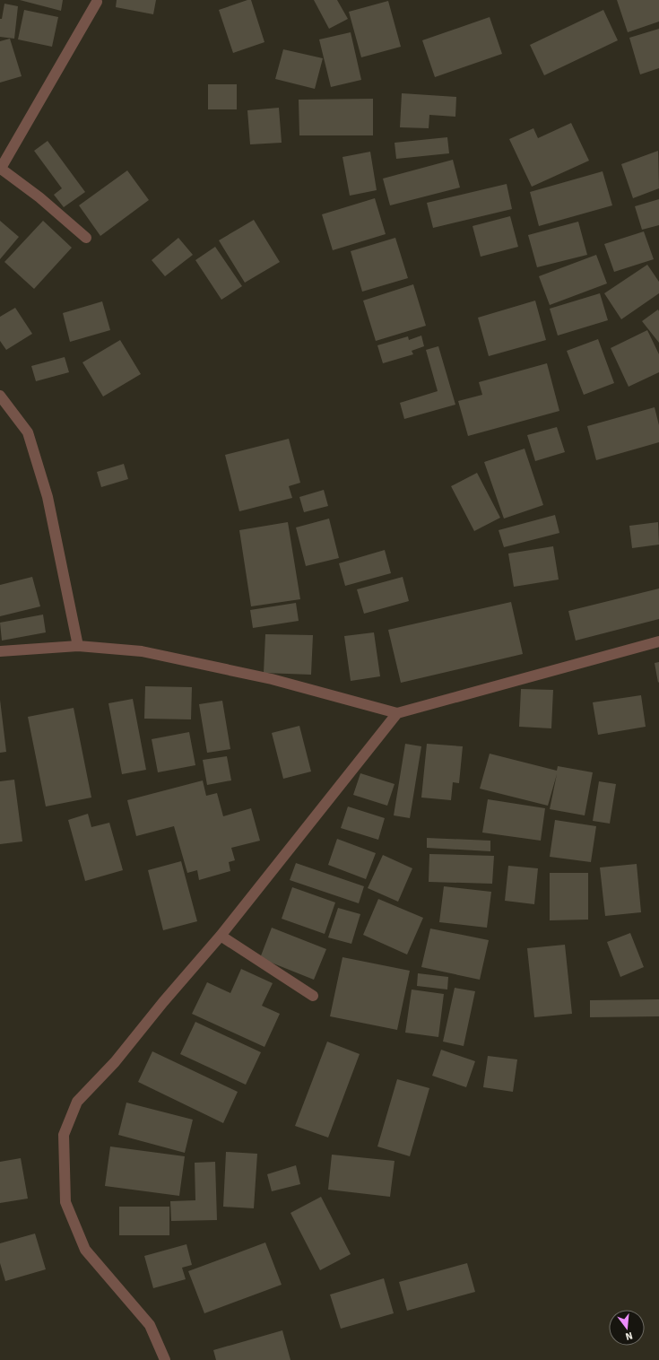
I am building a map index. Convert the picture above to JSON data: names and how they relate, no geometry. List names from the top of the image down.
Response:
{
  "north": "bottom"
}
